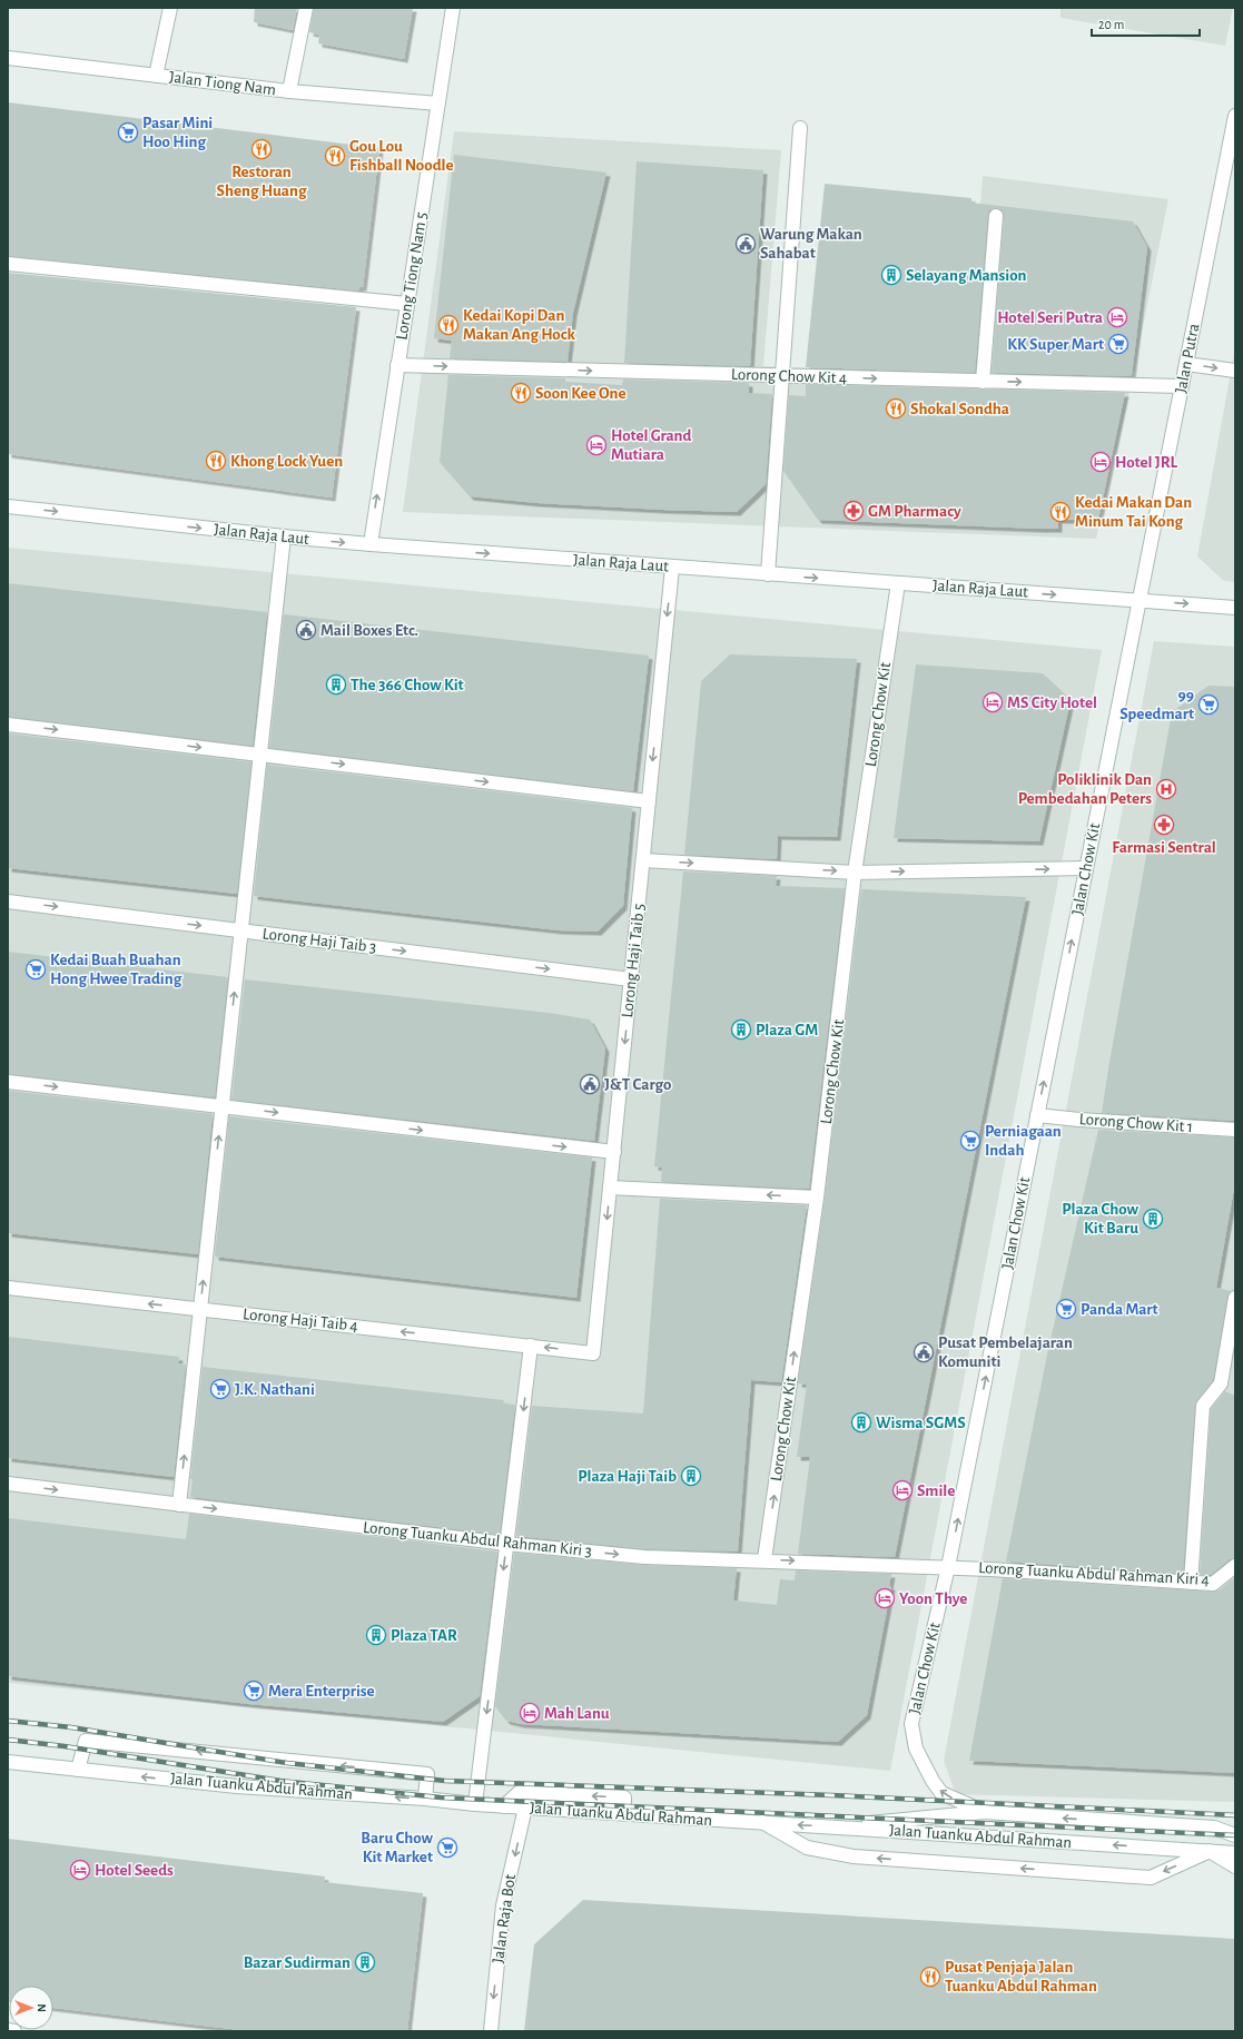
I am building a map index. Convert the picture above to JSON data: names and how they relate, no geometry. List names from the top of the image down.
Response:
{
  "streets": {
    "street": [
      "Jalan Tiong Nam",
      "Lorong Tiong Nam 5",
      "Jalan Putra",
      "Lorong Chow Kit 4",
      "Jalan Raja Laut",
      "Lorong Chow Kit",
      "Jalan Chow Kit",
      "Lorong Haji Taib 3",
      "Lorong Haji Taib 5",
      "Lorong Chow Kit 1",
      "Lorong Haji Taib 4",
      "Lorong Tuanku Abdul Rahman Kiri 3",
      "Lorong Tuanku Abdul Rahman Kiri 4",
      "Jalan Tuanku Abdul Rahman",
      "Jalan Raja Bot"
    ]
  },
  "crossings": [
    ["Jalan Tiong Nam", "Lorong Tiong Nam 5"],
    ["Lorong Tiong Nam 5", "Lorong Chow Kit 4"],
    ["Lorong Tiong Nam 5", "Jalan Raja Laut"],
    ["Jalan Putra", "Lorong Chow Kit 4"],
    ["Jalan Putra", "Jalan Raja Laut"],
    ["Jalan Putra", "Jalan Chow Kit"],
    ["Jalan Raja Laut", "Lorong Chow Kit"],
    ["Jalan Raja Laut", "Jalan Chow Kit"],
    ["Jalan Raja Laut", "Lorong Haji Taib 5"],
    ["Lorong Chow Kit", "Lorong Tuanku Abdul Rahman Kiri 3"],
    ["Jalan Chow Kit", "Lorong Chow Kit 1"],
    ["Jalan Chow Kit", "Lorong Tuanku Abdul Rahman Kiri 3"],
    ["Jalan Chow Kit", "Lorong Tuanku Abdul Rahman Kiri 4"],
    ["Lorong Haji Taib 3", "Lorong Haji Taib 5"],
    ["Lorong Haji Taib 5", "Lorong Haji Taib 4"],
    ["Lorong Tuanku Abdul Rahman Kiri 3", "Lorong Tuanku Abdul Rahman Kiri 4"],
    ["Jalan Tuanku Abdul Rahman", "Jalan Raja Bot"]
  ],
  "one_way": [
    "Lorong Chow Kit 4",
    "Jalan Raja Laut",
    "Lorong Chow Kit",
    "Jalan Chow Kit",
    "Lorong Haji Taib 3",
    "Lorong Haji Taib 5",
    "Lorong Haji Taib 4",
    "Lorong Tuanku Abdul Rahman Kiri 3",
    "Jalan Raja Bot"
  ],
  "places": {
    "supermarket": [
      "Pasar Mini Hoo Hing",
      "KK Super Mart",
      "99 Speedmart",
      "Kedai Buah Buahan Hong Hwee Trading",
      "Perniagaan Indah",
      "Panda Mart",
      "J.K. Nathani",
      "Mera Enterprise",
      "Baru Chow Kit Market"
    ],
    "restaurant": [
      "Restoran Sheng Huang",
      "Gou Lou Fishball Noodle",
      "Kedai Kopi Dan Makan Ang Hock",
      "Soon Kee One",
      "Shokal Sondha",
      "Khong Lock Yuen",
      "Kedai Makan Dan Minum Tai Kong",
      "Pusat Penjaja Jalan Tuanku Abdul Rahman"
    ],
    "public building": [
      "Warung Makan Sahabat",
      "Mail Boxes Etc.",
      "J&T Cargo",
      "Pusat Pembelajaran Komuniti"
    ],
    "building": [
      "Selayang Mansion",
      "The 366 Chow Kit",
      "Plaza GM",
      "Plaza Chow Kit Baru",
      "Wisma SGMS",
      "Plaza Haji Taib",
      "Plaza TAR",
      "Bazar Sudirman"
    ],
    "hotel": [
      "Hotel Seri Putra",
      "Hotel Grand Mutiara",
      "Hotel JRL",
      "MS City Hotel",
      "Smile",
      "Yoon Thye",
      "Mah Lanu",
      "Hotel Seeds"
    ],
    "pharmacy": ["GM Pharmacy", "Farmasi Sentral"],
    "hospital": ["Poliklinik Dan Pembedahan Peters"]
  },
  "scale_bar": "20 m",
  "north": "right"
}
